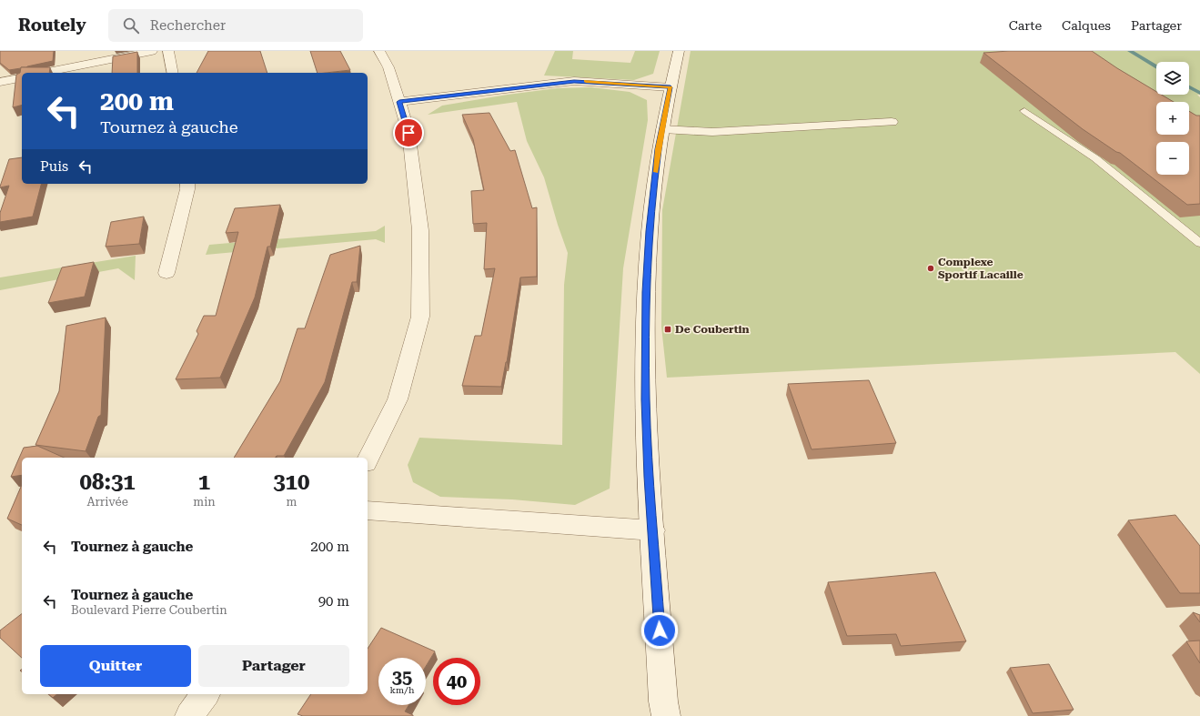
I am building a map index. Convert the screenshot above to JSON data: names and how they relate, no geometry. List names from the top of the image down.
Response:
{
  "places": {
    "other": ["Complexe Sportif Lacaille"],
    "transit": ["De Coubertin"]
  },
  "page": {
    "header": "Routely",
    "search": "Rechercher",
    "nav": ["Carte", "Calques", "Partager"],
    "map_buttons": ["+", "−"],
    "turn": ["200 m", "Tournez à gauche"],
    "then": "Puis",
    "eta": [
      "08:31",
      "Arrivée",
      "1",
      "min",
      "310",
      "m"
    ],
    "list": [
      {
        "name": "Tournez à gauche",
        "value": "200 m"
      },
      {
        "name": "Tournez à gauche",
        "note": "Boulevard Pierre Coubertin",
        "value": "90 m"
      }
    ],
    "buttons": ["Quitter", "Partager"],
    "speed": "35 km/h",
    "limit": "40"
  }
}
